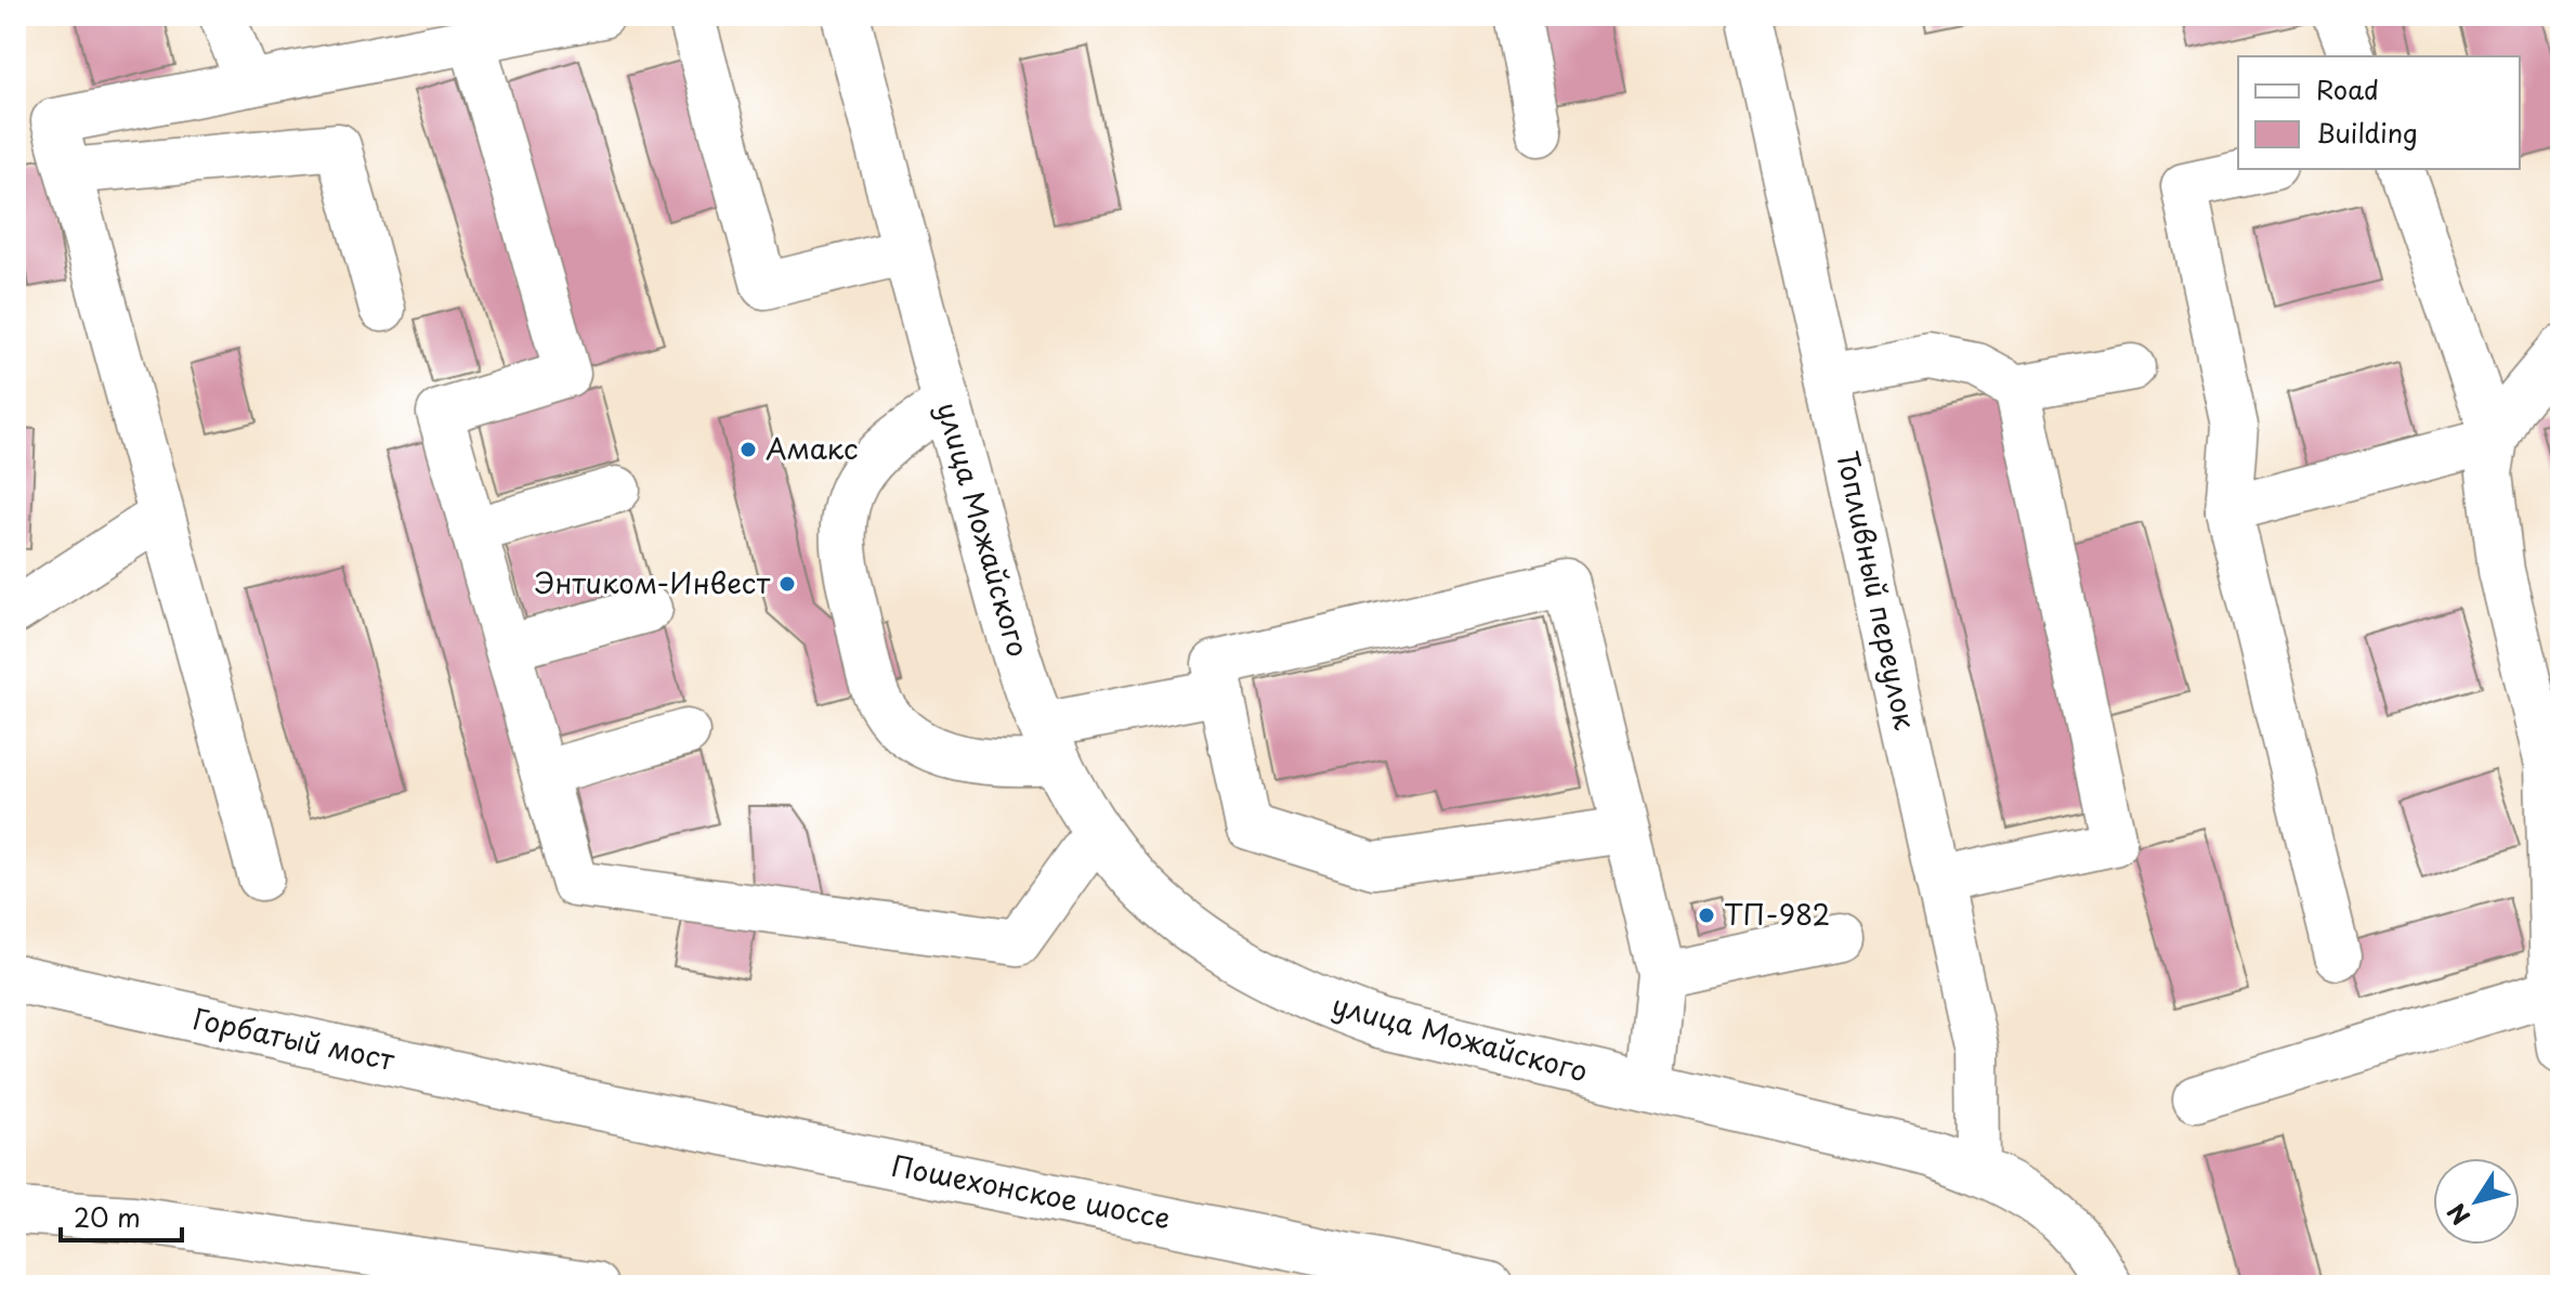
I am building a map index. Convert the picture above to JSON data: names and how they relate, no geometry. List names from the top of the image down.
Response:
{
  "streets": {
    "main road": ["улица Можайского", "Горбатый мост", "Пошехонское шоссе"],
    "street": ["Топливный переулок"]
  },
  "crossings": [
    ["улица Можайского", "Топливный переулок"],
    ["Горбатый мост", "Пошехонское шоссе"]
  ],
  "places": ["Амакс", "Энтиком-Инвест", "ТП-982"],
  "legend": ["Road", "Building"],
  "scale_bar": "20 m",
  "north": "bottom left"
}
